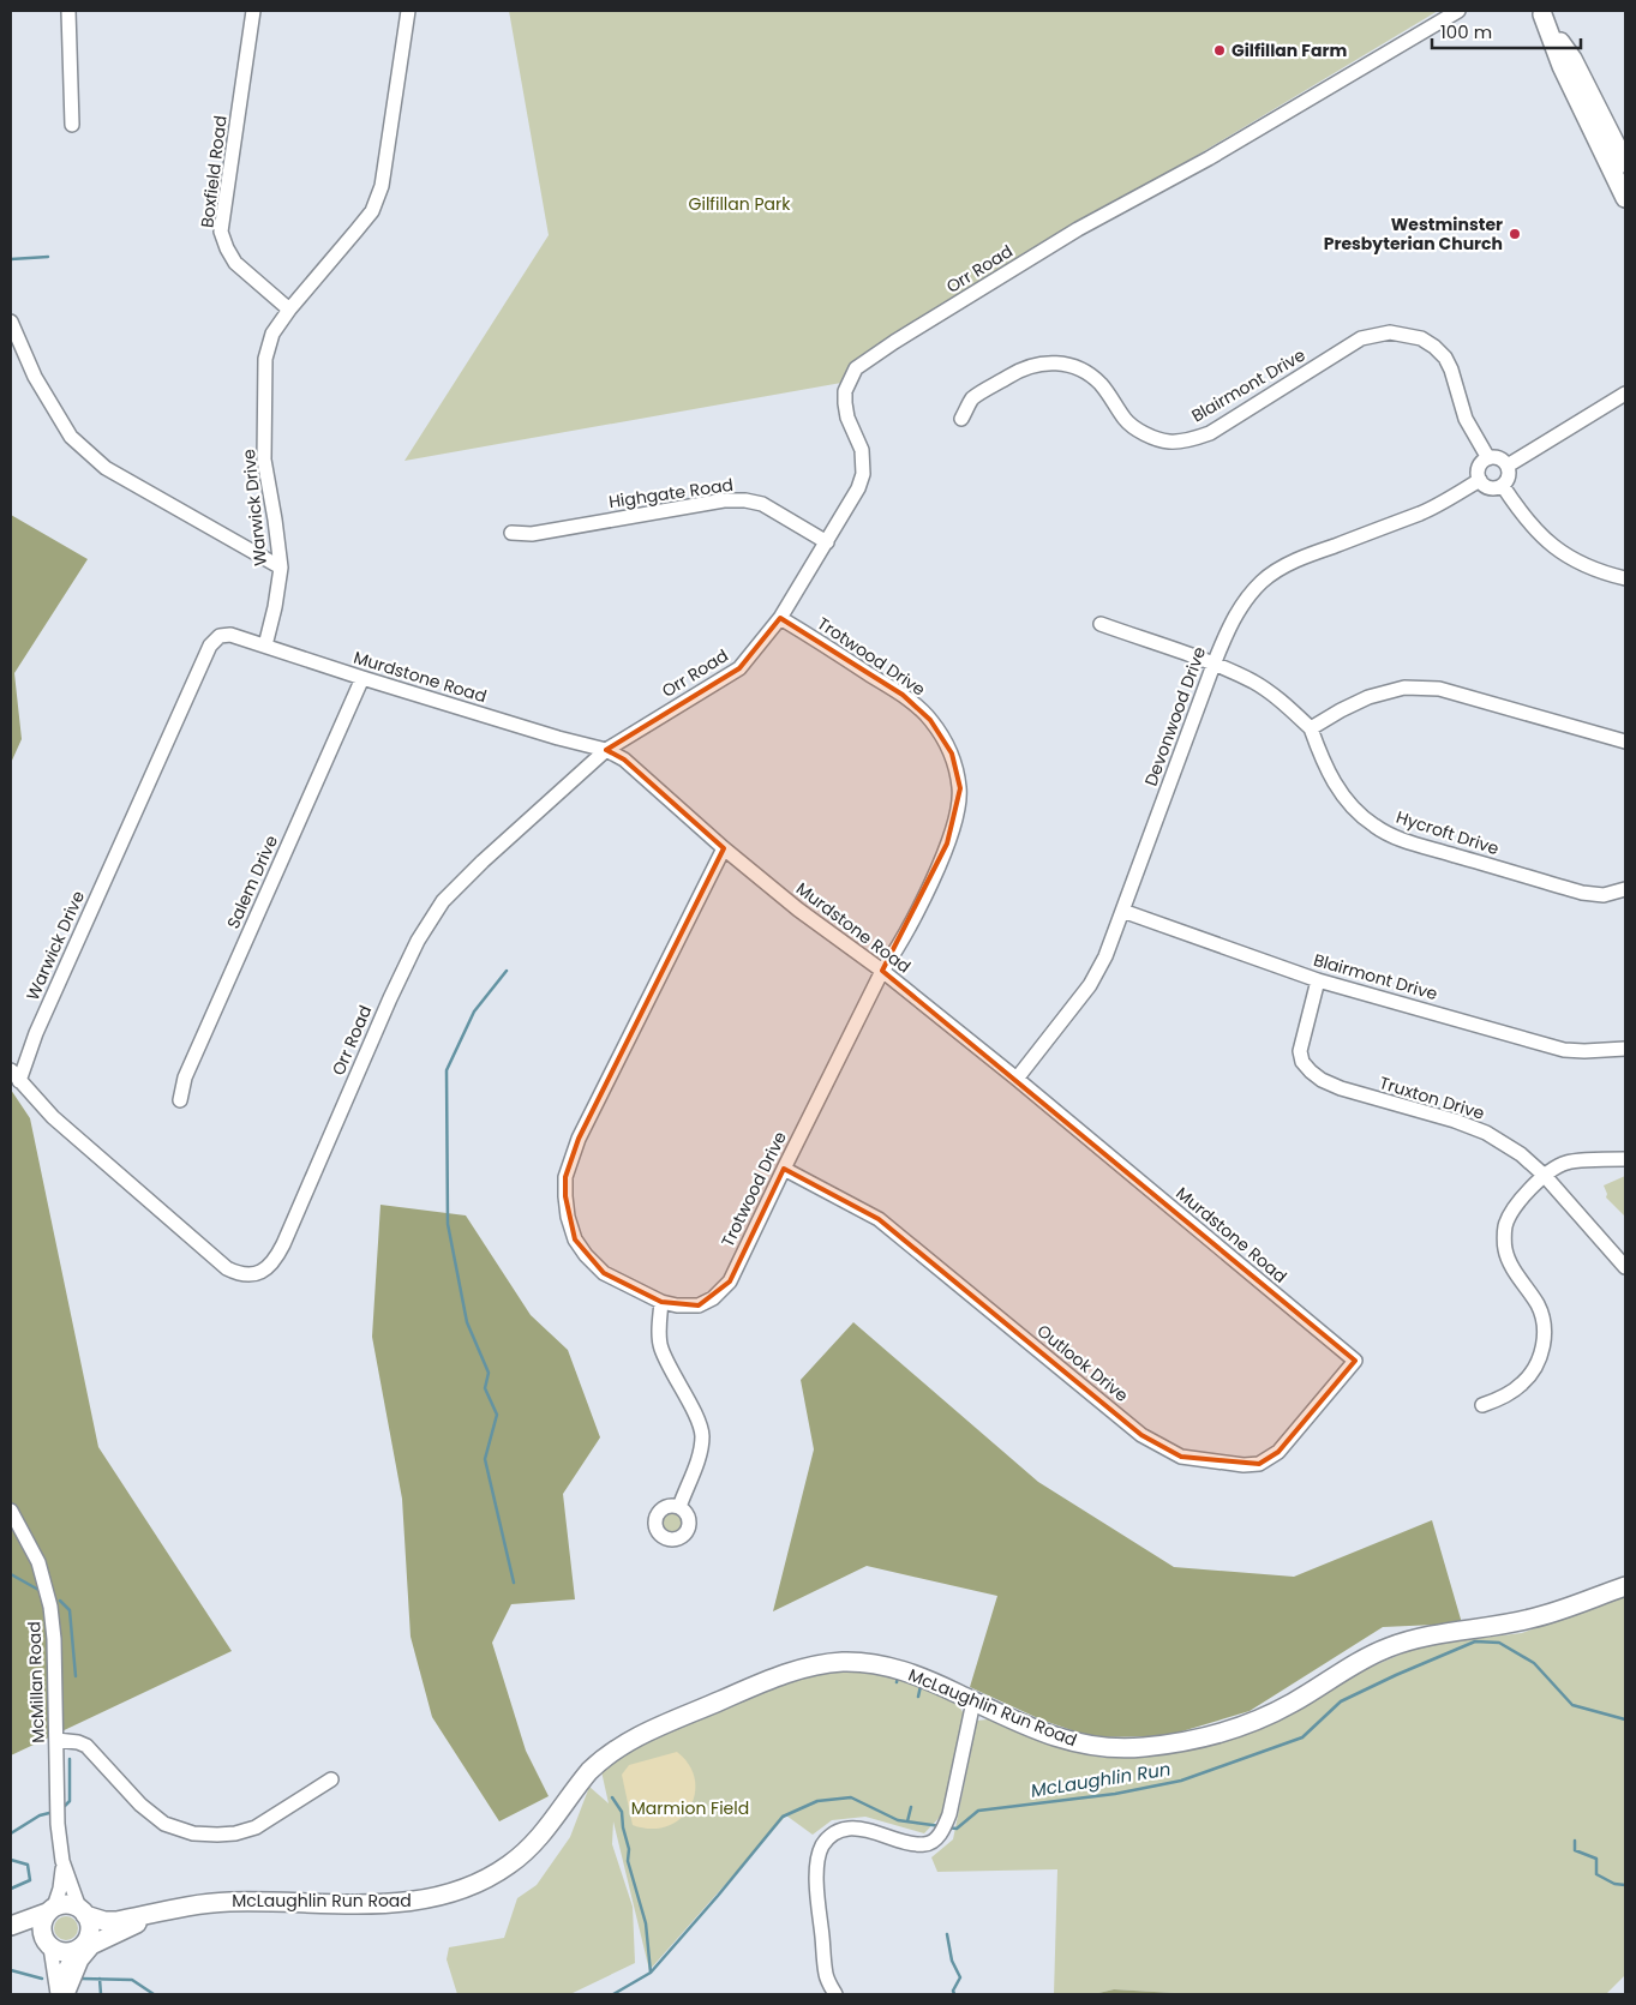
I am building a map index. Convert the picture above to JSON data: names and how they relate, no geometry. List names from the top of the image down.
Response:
{
  "streets": {
    "main road": ["McLaughlin Run Road"],
    "street": [
      "Boxfield Road",
      "Orr Road",
      "Blairmont Drive",
      "Highgate Road",
      "Warwick Drive",
      "Trotwood Drive",
      "Murdstone Road",
      "Devonwood Drive",
      "Hycroft Drive",
      "Salem Drive",
      "Truxton Drive",
      "Outlook Drive",
      "McMillan Road"
    ]
  },
  "crossings": [
    ["Boxfield Road", "Warwick Drive"],
    ["Orr Road", "Highgate Road"],
    ["Orr Road", "Warwick Drive"],
    ["Orr Road", "Trotwood Drive"],
    ["Orr Road", "Murdstone Road"],
    ["Blairmont Drive", "Devonwood Drive"],
    ["Blairmont Drive", "Truxton Drive"],
    ["Warwick Drive", "Murdstone Road"],
    ["Trotwood Drive", "Murdstone Road"],
    ["Trotwood Drive", "Outlook Drive"],
    ["Murdstone Road", "Devonwood Drive"],
    ["Murdstone Road", "Salem Drive"],
    ["Murdstone Road", "Outlook Drive"],
    ["Devonwood Drive", "Hycroft Drive"],
    ["McMillan Road", "McLaughlin Run Road"]
  ],
  "water": ["McLaughlin Run"],
  "parks": ["Gilfillan Park", "Marmion Field"],
  "places": ["Gilfillan Farm", "Westminster Presbyterian Church"],
  "scale_bar": "100 m"
}
